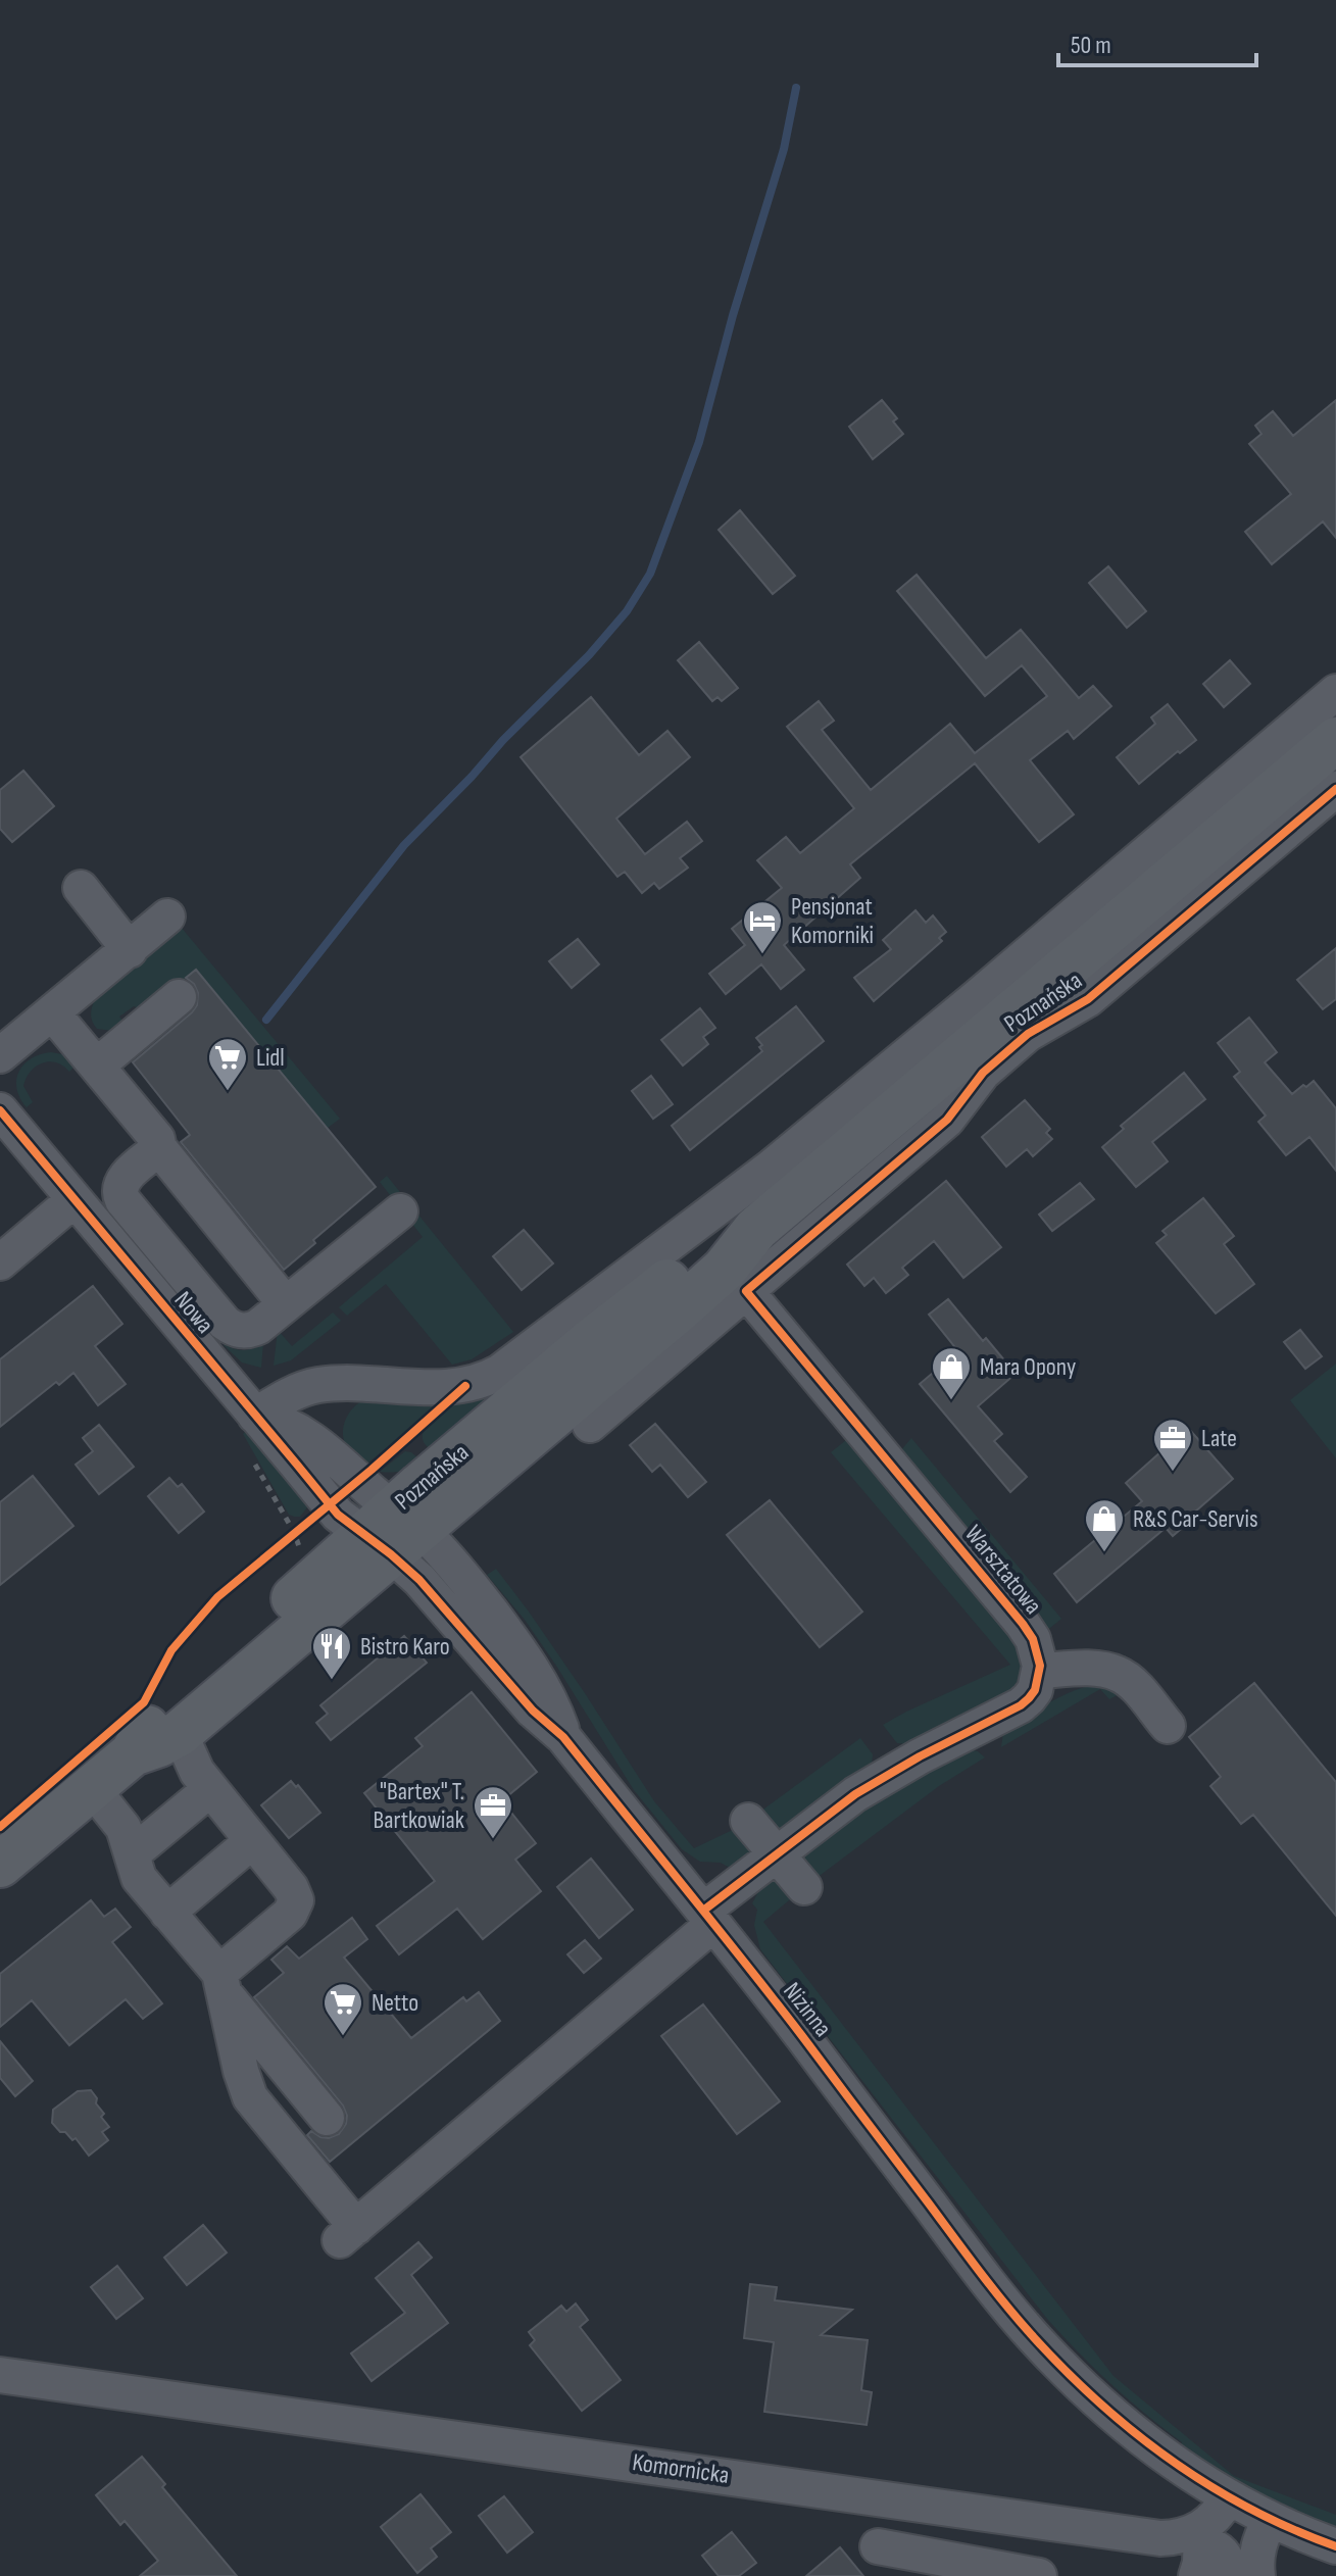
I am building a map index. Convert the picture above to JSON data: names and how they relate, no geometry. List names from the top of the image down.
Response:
{
  "streets": {
    "main road": ["Poznańska"],
    "street": [
      "Nowa",
      "Warsztatowa",
      "Nizinna",
      "Komornicka"
    ]
  },
  "crossings": [
    ["Poznańska", "Nowa"],
    ["Poznańska", "Warsztatowa"],
    ["Poznańska", "Nizinna"],
    ["Nowa", "Nizinna"]
  ],
  "places": {
    "hotel": ["Pensjonat Komorniki"],
    "supermarket": ["Lidl", "Netto"],
    "shop": ["Mara Opony", "R&S Car-Servis"],
    "office": ["Late", "\"Bartex\" T. Bartkowiak"],
    "restaurant": ["Bistro Karo"]
  },
  "scale_bar": "50 m"
}
